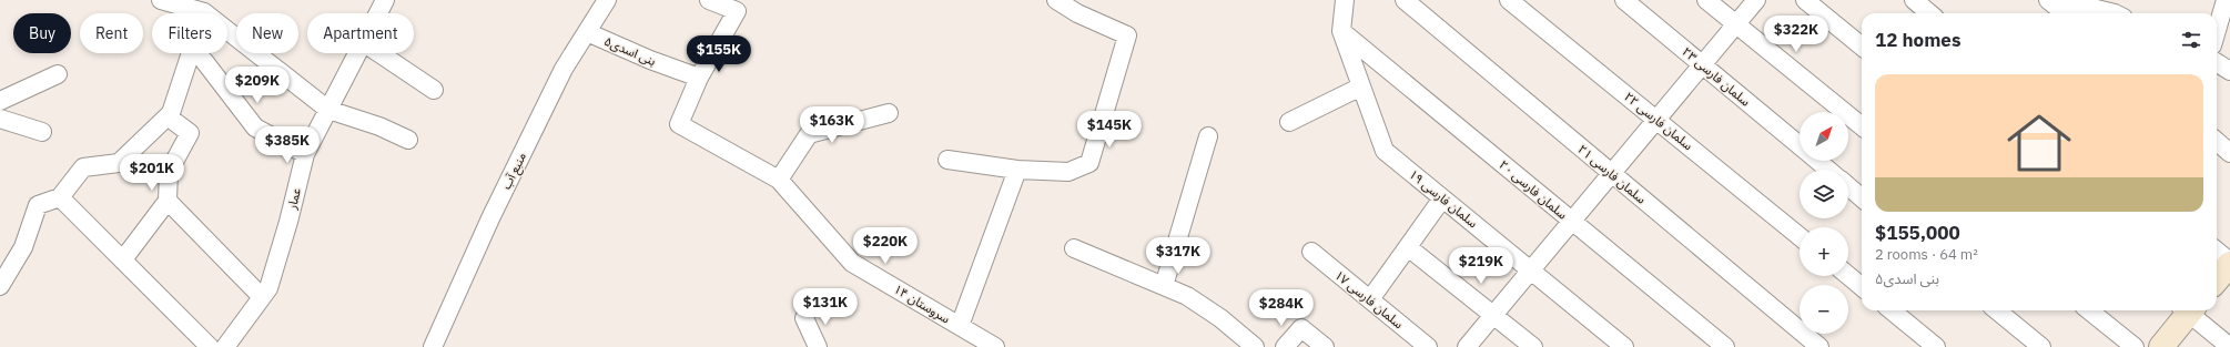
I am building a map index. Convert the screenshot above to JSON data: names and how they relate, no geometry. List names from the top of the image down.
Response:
{
  "streets": {
    "street": [
      "بنی اسدی۵",
      "سلمان فارسی ۲۳",
      "سلمان فارسی ۲۲",
      "منبع آب",
      "سلمان فارسی ۲۱",
      "سلمان فارسی ۲۰",
      "عمار",
      "سلمان فارسی ۱۹",
      "سلمان فارسی ۱۷",
      "سروستان ۱۴"
    ]
  },
  "crossings": [
    ["بنی اسدی۵", "منبع آب"],
    ["بنی اسدی۵", "سروستان ۱۴"],
    ["سلمان فارسی ۲۰", "سلمان فارسی ۱۹"]
  ],
  "north": "top right",
  "page": {
    "chip": [
      "Buy",
      "Rent",
      "Filters",
      "New",
      "Apartment"
    ],
    "heading": "12 homes",
    "price": [
      "$322K",
      "$155K",
      "$209K",
      "$163K",
      "$145K",
      "$385K",
      "$201K",
      "$220K",
      "$317K",
      "$219K",
      "$131K",
      "$284K"
    ],
    "list": [
      {
        "name": "$155,000",
        "note": "2 rooms · 64 m² · بنی اسدی۵"
      }
    ],
    "map_buttons": ["+", "−"]
  }
}
